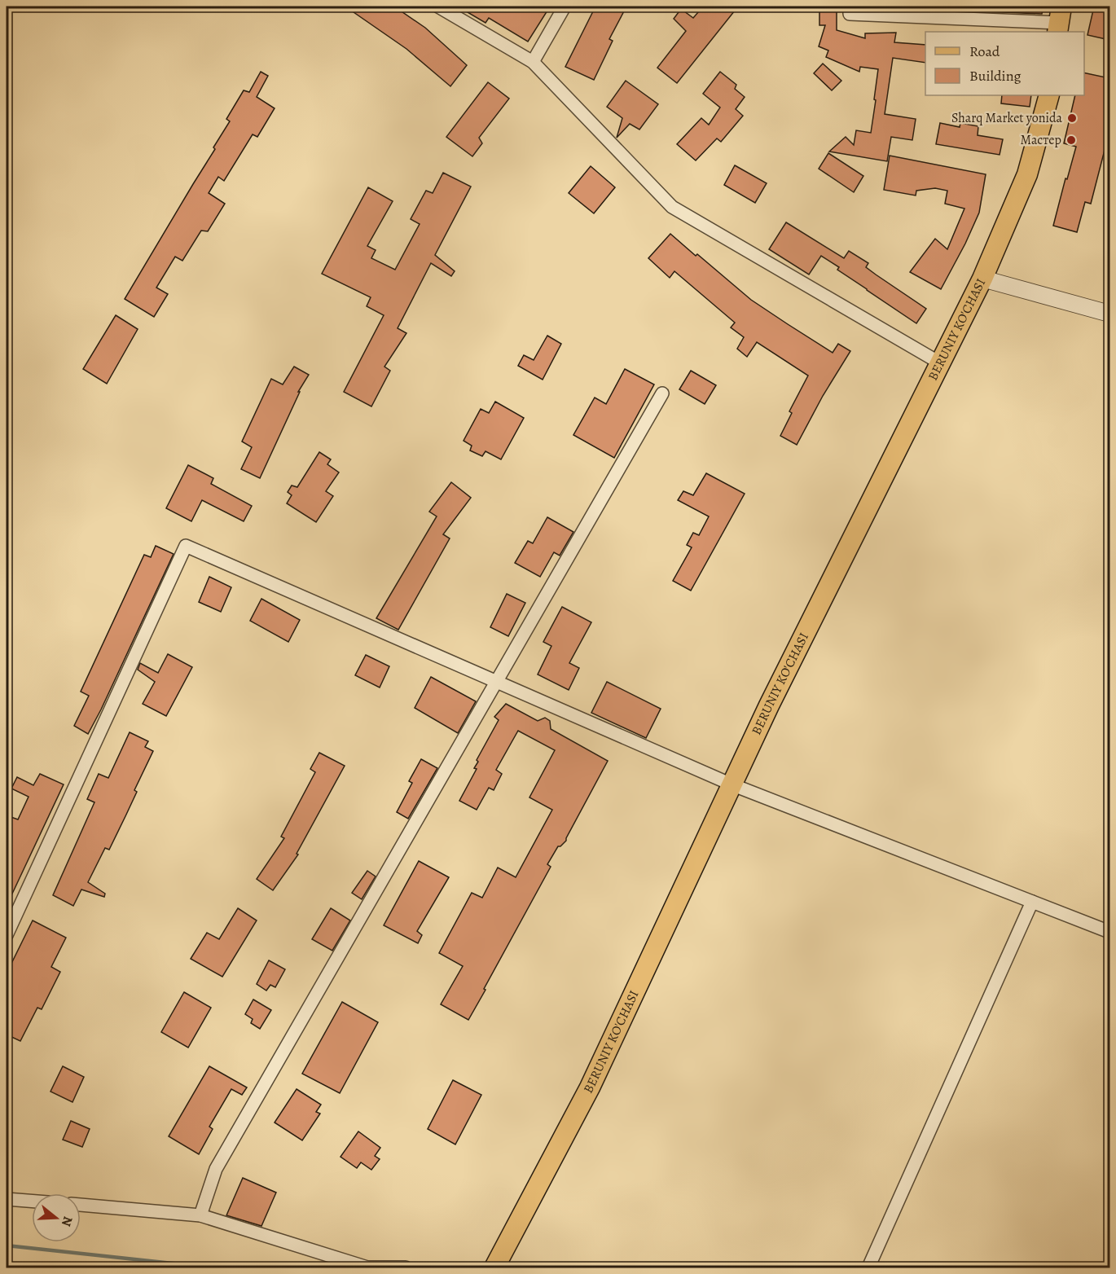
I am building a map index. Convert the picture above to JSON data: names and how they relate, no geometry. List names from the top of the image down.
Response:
{
  "streets": {
    "main road": ["BERUNIY KO'CHASI"]
  },
  "places": ["Sharq Market yonida", "Мастер"],
  "legend": ["Road", "Building"],
  "north": "right"
}
